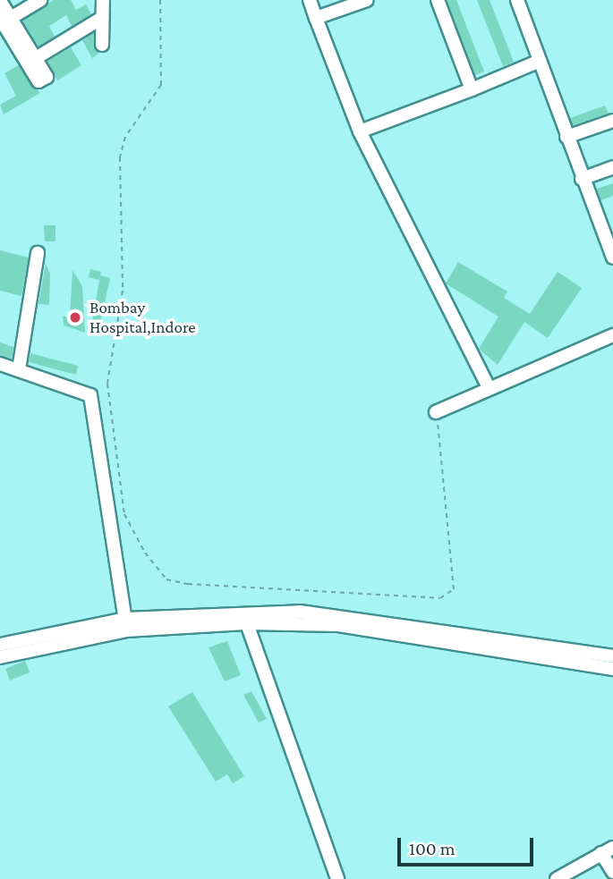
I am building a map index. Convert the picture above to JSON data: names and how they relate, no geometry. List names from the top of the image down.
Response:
{
  "places": ["Bombay Hospital,Indore"],
  "scale_bar": "100 m"
}
